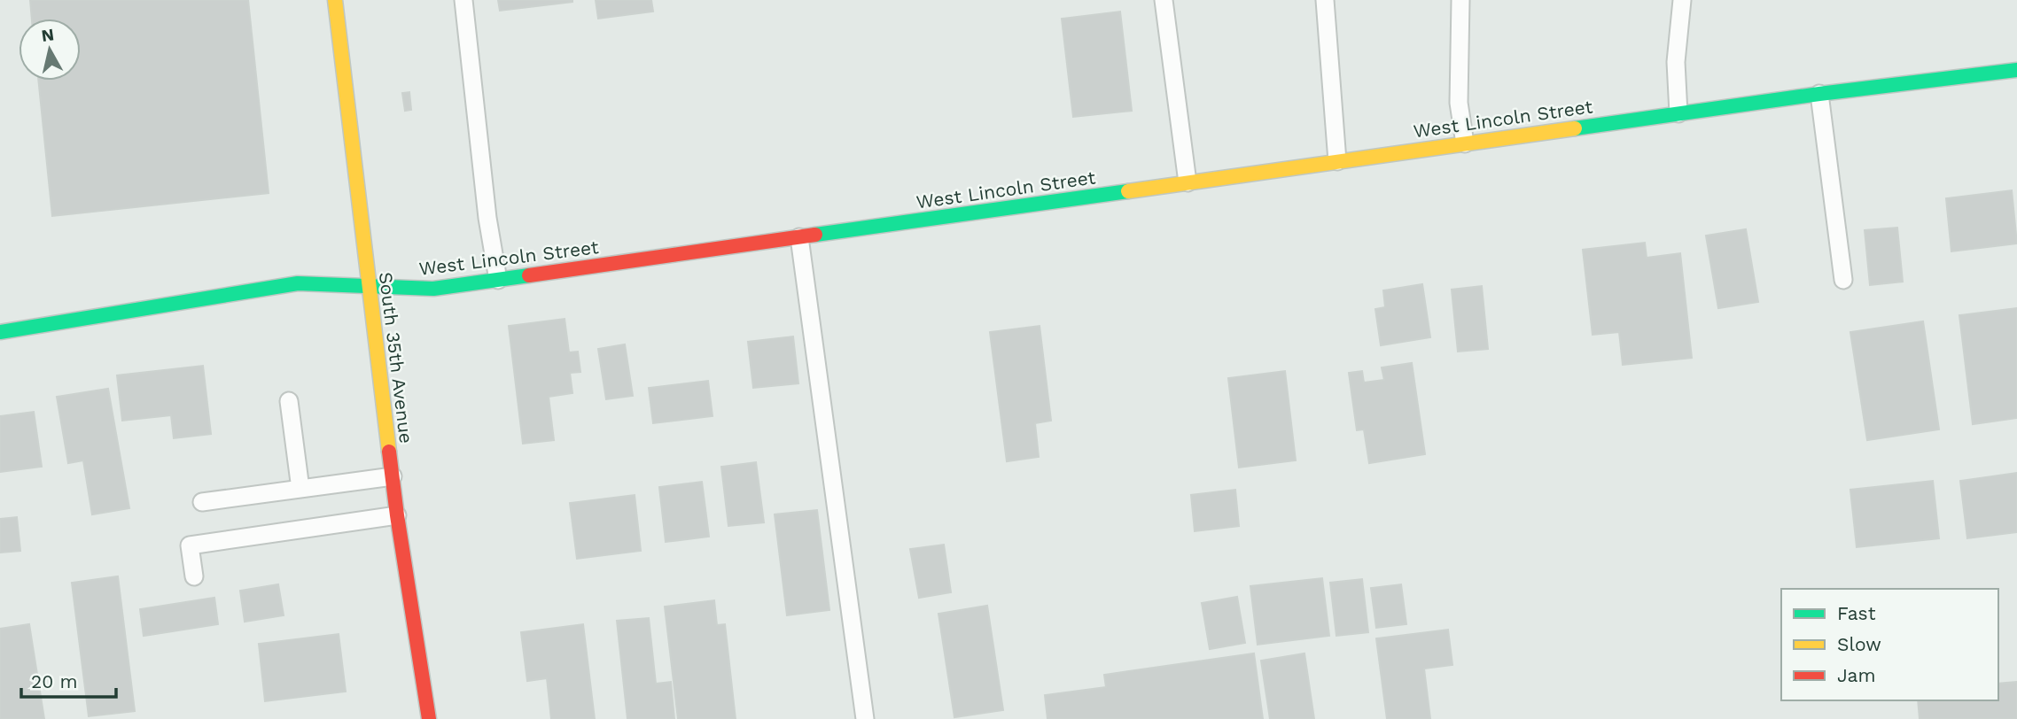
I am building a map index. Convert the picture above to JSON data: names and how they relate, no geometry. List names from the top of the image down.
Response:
{
  "streets": {
    "street": ["West Lincoln Street", "South 35th Avenue"]
  },
  "crossings": [
    ["West Lincoln Street", "South 35th Avenue"]
  ],
  "legend": ["Fast", "Slow", "Jam"],
  "scale_bar": "20 m",
  "north": "top"
}
